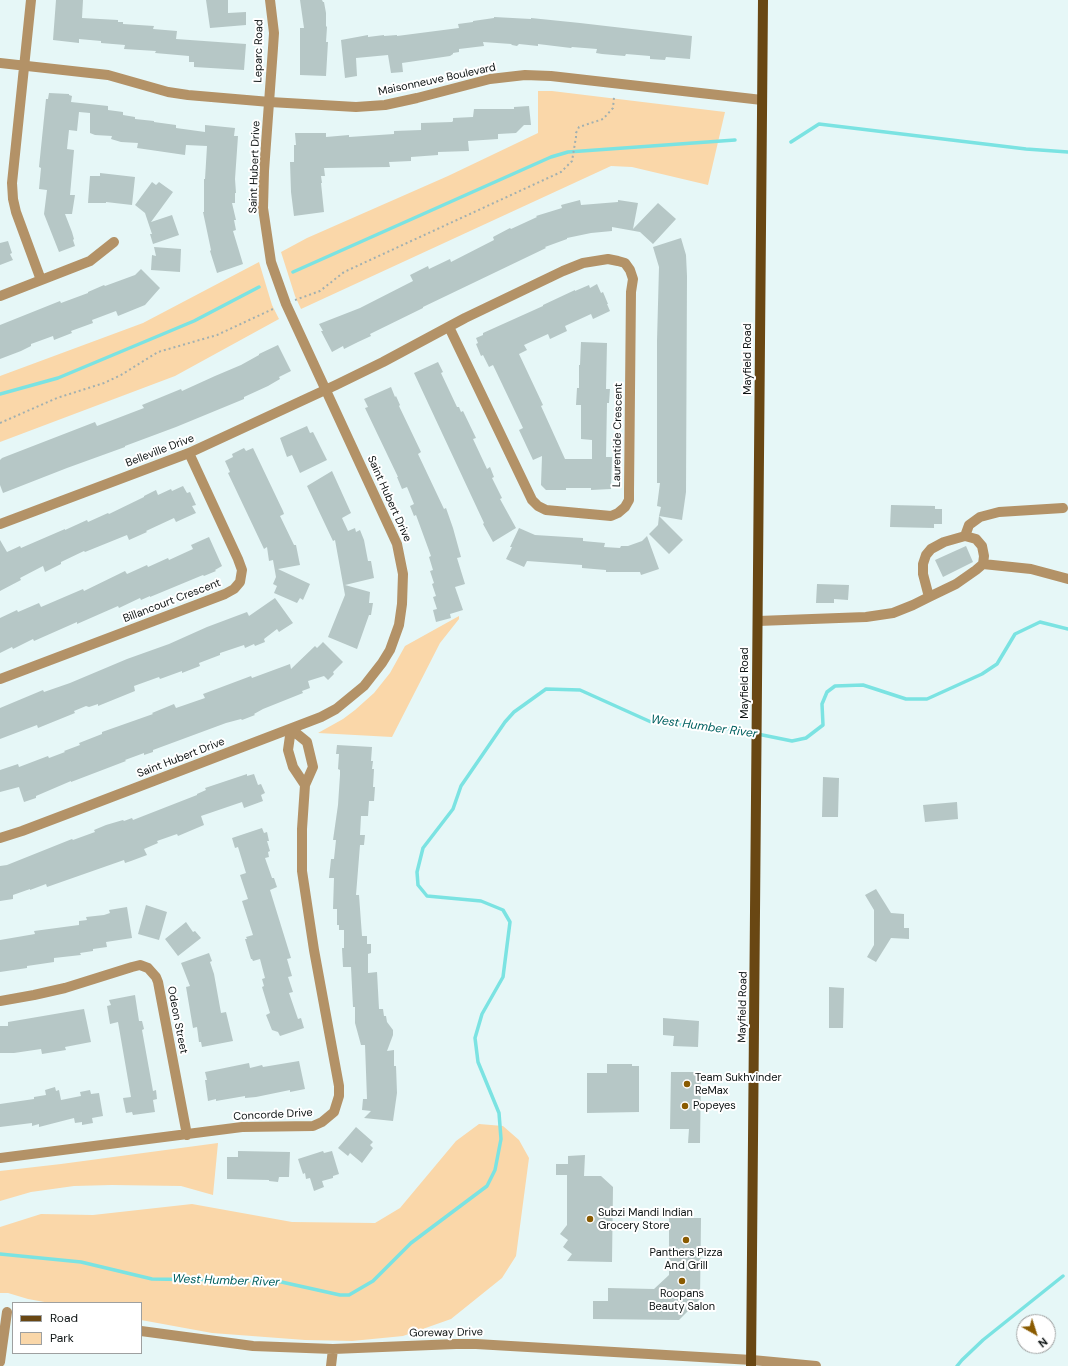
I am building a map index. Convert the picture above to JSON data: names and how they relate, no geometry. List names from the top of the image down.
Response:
{
  "streets": {
    "main road": ["Mayfield Road"],
    "street": [
      "Leparc Road",
      "Maisonneuve Boulevard",
      "Saint Hubert Drive",
      "Laurentide Crescent",
      "Belleville Drive",
      "Billancourt Crescent",
      "Odeon Street",
      "Concorde Drive",
      "Goreway Drive"
    ]
  },
  "crossings": [
    ["Leparc Road", "Maisonneuve Boulevard"],
    ["Leparc Road", "Saint Hubert Drive"],
    ["Maisonneuve Boulevard", "Saint Hubert Drive"],
    ["Maisonneuve Boulevard", "Mayfield Road"],
    ["Saint Hubert Drive", "Laurentide Crescent"],
    ["Saint Hubert Drive", "Belleville Drive"],
    ["Saint Hubert Drive", "Concorde Drive"],
    ["Mayfield Road", "Goreway Drive"],
    ["Laurentide Crescent", "Belleville Drive"],
    ["Belleville Drive", "Billancourt Crescent"],
    ["Odeon Street", "Concorde Drive"]
  ],
  "water": ["West Humber River"],
  "places": [
    "Team Sukhvinder ReMax",
    "Popeyes",
    "Subzi Mandi Indian Grocery Store",
    "Panthers Pizza And Grill",
    "Roopans Beauty Salon"
  ],
  "legend": ["Road", "Park"],
  "north": "bottom right"
}
